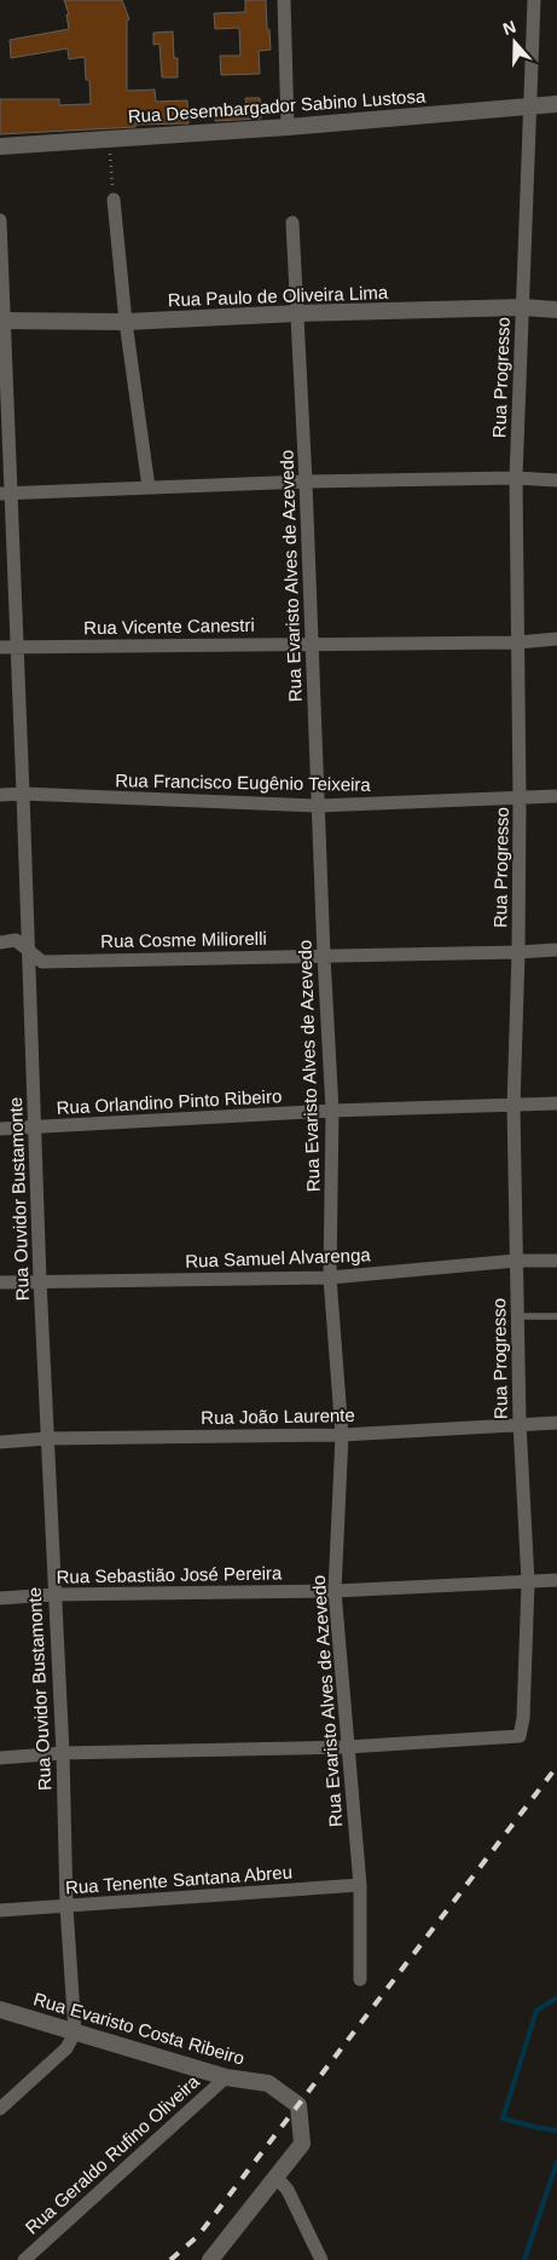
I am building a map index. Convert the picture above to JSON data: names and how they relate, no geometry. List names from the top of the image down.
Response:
{
  "streets": {
    "street": [
      "Rua Desembargador Sabino Lustosa",
      "Rua Paulo de Oliveira Lima",
      "Rua Progresso",
      "Rua Evaristo Alves de Azevedo",
      "Rua Vicente Canestri",
      "Rua Francisco Eugênio Teixeira",
      "Rua Cosme Miliorelli",
      "Rua Orlandino Pinto Ribeiro",
      "Rua Ouvidor Bustamonte",
      "Rua Samuel Alvarenga",
      "Rua João Laurente",
      "Rua Sebastião José Pereira",
      "Rua Tenente Santana Abreu",
      "Rua Evaristo Costa Ribeiro",
      "Rua Geraldo Rufino Oliveira"
    ]
  },
  "crossings": [
    ["Rua Desembargador Sabino Lustosa", "Rua Progresso"],
    ["Rua Paulo de Oliveira Lima", "Rua Progresso"],
    ["Rua Paulo de Oliveira Lima", "Rua Evaristo Alves de Azevedo"],
    ["Rua Paulo de Oliveira Lima", "Rua Ouvidor Bustamonte"],
    ["Rua Progresso", "Rua Evaristo Alves de Azevedo"],
    ["Rua Progresso", "Rua Vicente Canestri"],
    ["Rua Progresso", "Rua Francisco Eugênio Teixeira"],
    ["Rua Progresso", "Rua Cosme Miliorelli"],
    ["Rua Progresso", "Rua Orlandino Pinto Ribeiro"],
    ["Rua Progresso", "Rua Samuel Alvarenga"],
    ["Rua Progresso", "Rua João Laurente"],
    ["Rua Progresso", "Rua Sebastião José Pereira"],
    ["Rua Evaristo Alves de Azevedo", "Rua Vicente Canestri"],
    ["Rua Evaristo Alves de Azevedo", "Rua Francisco Eugênio Teixeira"],
    ["Rua Evaristo Alves de Azevedo", "Rua Cosme Miliorelli"],
    ["Rua Evaristo Alves de Azevedo", "Rua Orlandino Pinto Ribeiro"],
    ["Rua Evaristo Alves de Azevedo", "Rua Samuel Alvarenga"],
    ["Rua Evaristo Alves de Azevedo", "Rua João Laurente"],
    ["Rua Evaristo Alves de Azevedo", "Rua Sebastião José Pereira"],
    ["Rua Evaristo Alves de Azevedo", "Rua Tenente Santana Abreu"],
    ["Rua Vicente Canestri", "Rua Ouvidor Bustamonte"],
    ["Rua Francisco Eugênio Teixeira", "Rua Ouvidor Bustamonte"],
    ["Rua Cosme Miliorelli", "Rua Ouvidor Bustamonte"],
    ["Rua Orlandino Pinto Ribeiro", "Rua Ouvidor Bustamonte"],
    ["Rua Ouvidor Bustamonte", "Rua Samuel Alvarenga"],
    ["Rua Ouvidor Bustamonte", "Rua João Laurente"],
    ["Rua Ouvidor Bustamonte", "Rua Sebastião José Pereira"],
    ["Rua Ouvidor Bustamonte", "Rua Tenente Santana Abreu"],
    ["Rua Ouvidor Bustamonte", "Rua Evaristo Costa Ribeiro"],
    ["Rua Evaristo Costa Ribeiro", "Rua Geraldo Rufino Oliveira"]
  ],
  "north": "top"
}
